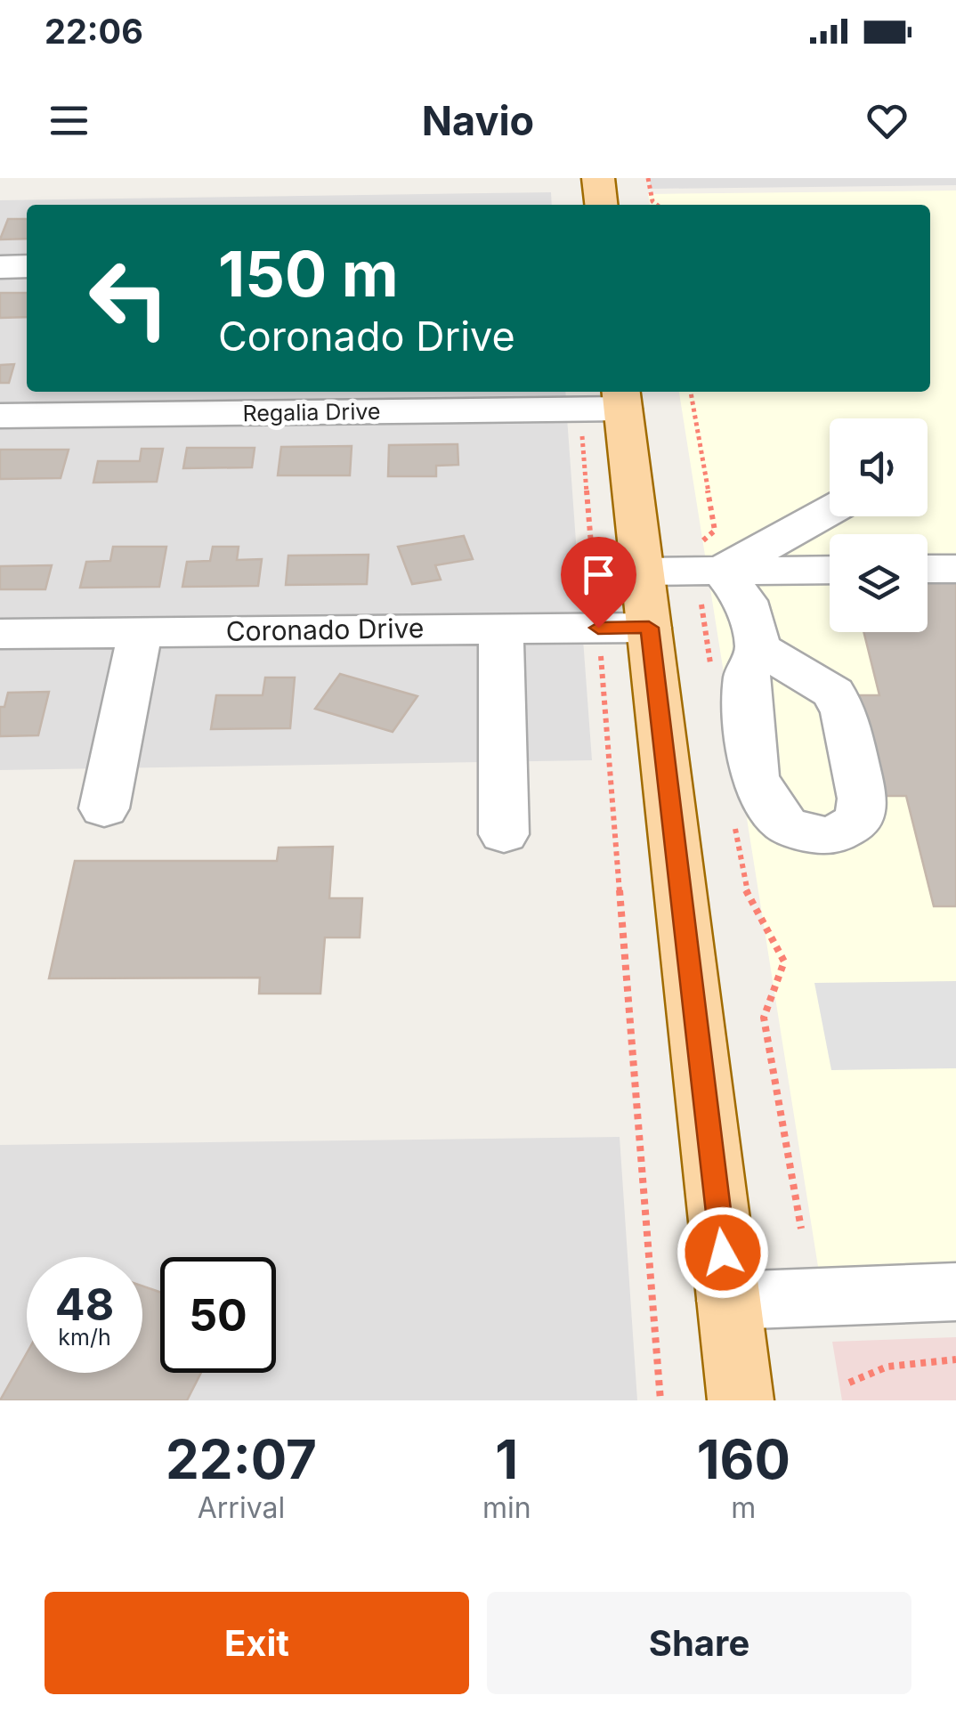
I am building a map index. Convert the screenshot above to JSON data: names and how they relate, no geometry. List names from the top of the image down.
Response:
{
  "streets": {
    "street": ["Regalia Drive", "Coronado Drive"]
  },
  "page": {
    "status": "22:06",
    "header": "Navio",
    "turn": ["150 m", "Coronado Drive"],
    "speed": "48 km/h",
    "limit": "50",
    "eta": [
      "22:07",
      "Arrival",
      "1",
      "min",
      "160",
      "m"
    ],
    "buttons": ["Exit", "Share"]
  }
}
